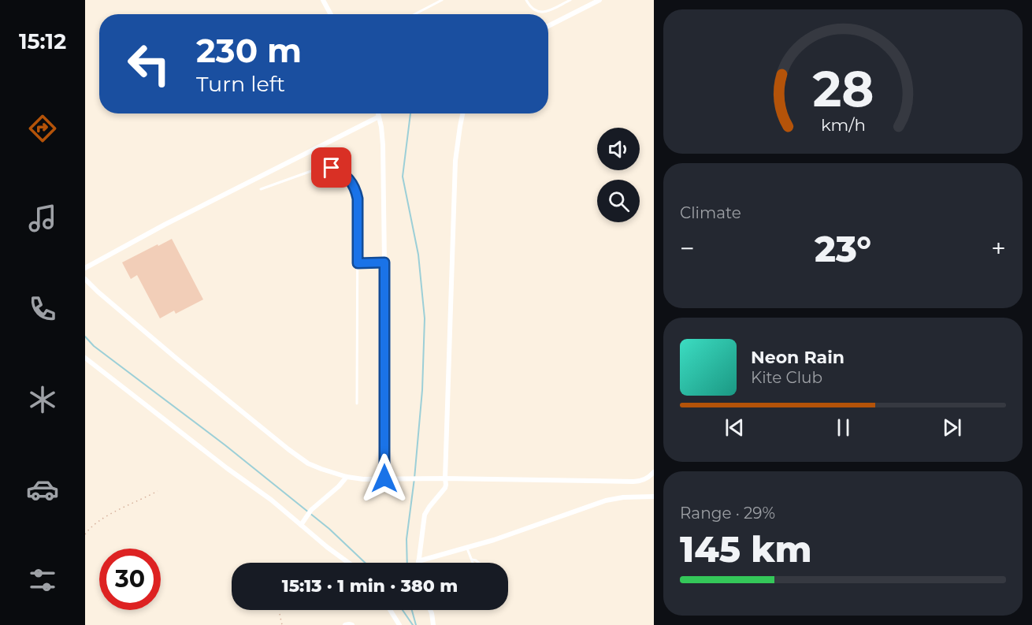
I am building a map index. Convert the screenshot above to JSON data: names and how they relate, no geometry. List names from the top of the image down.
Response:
{
  "page": {
    "tabs": "15:12",
    "turn": ["230 m", "Turn left"],
    "tile": [
      "Climate",
      ["Range · 29%", "145 km"]
    ],
    "heat": ["−", "23°", "+"],
    "song": ["Neon Rain", "Kite Club"],
    "limit": "30",
    "trip": "15:13 · 1 min · 380 m",
    "gauge": ["28", "km/h"]
  }
}
